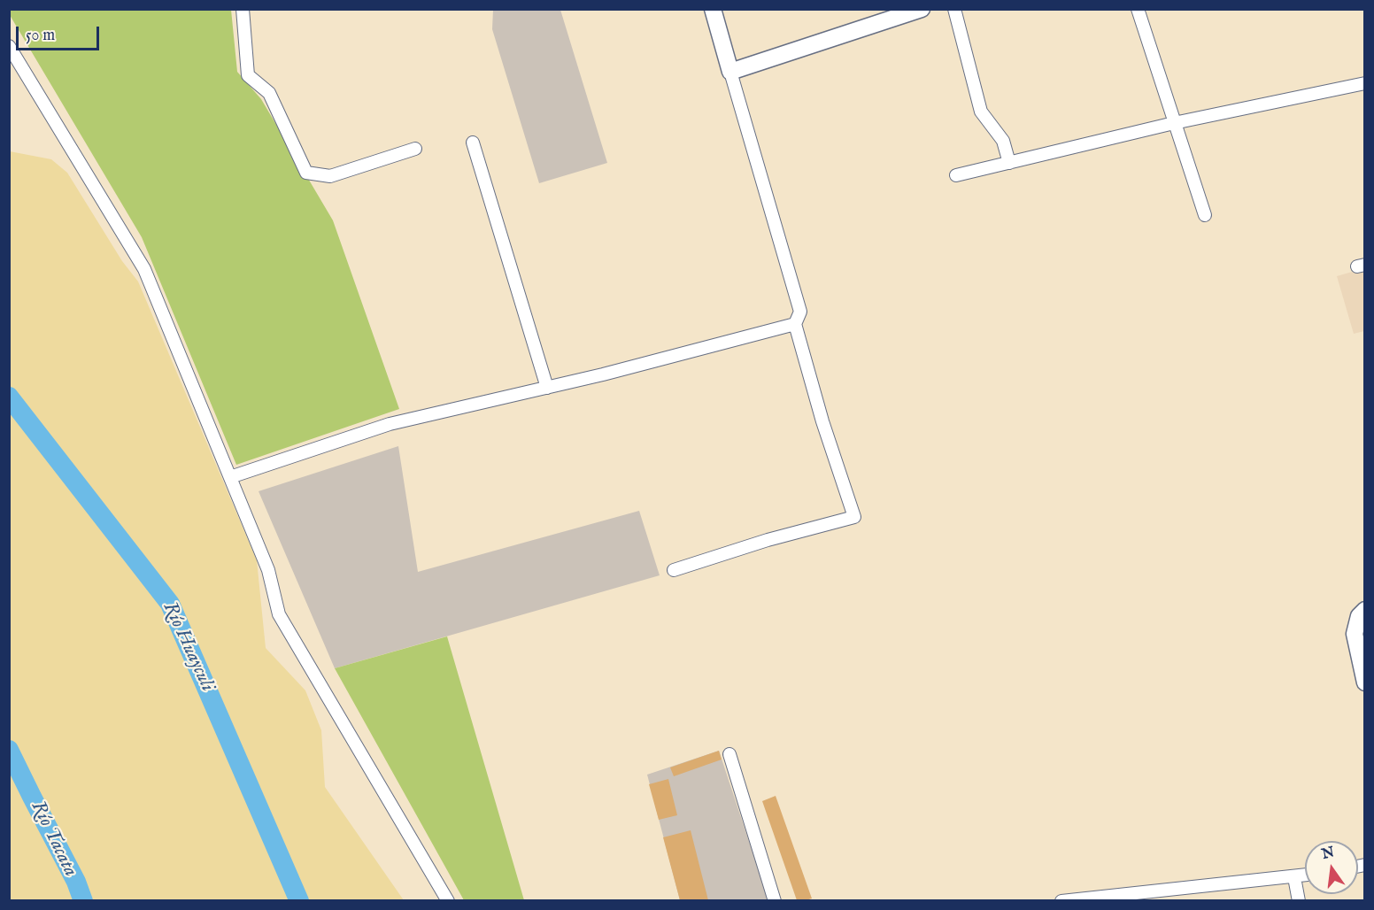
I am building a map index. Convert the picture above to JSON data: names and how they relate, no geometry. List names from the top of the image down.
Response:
{
  "water": ["Río Huayculi", "Río Tacata"],
  "scale_bar": "50 m",
  "north": "top"
}
